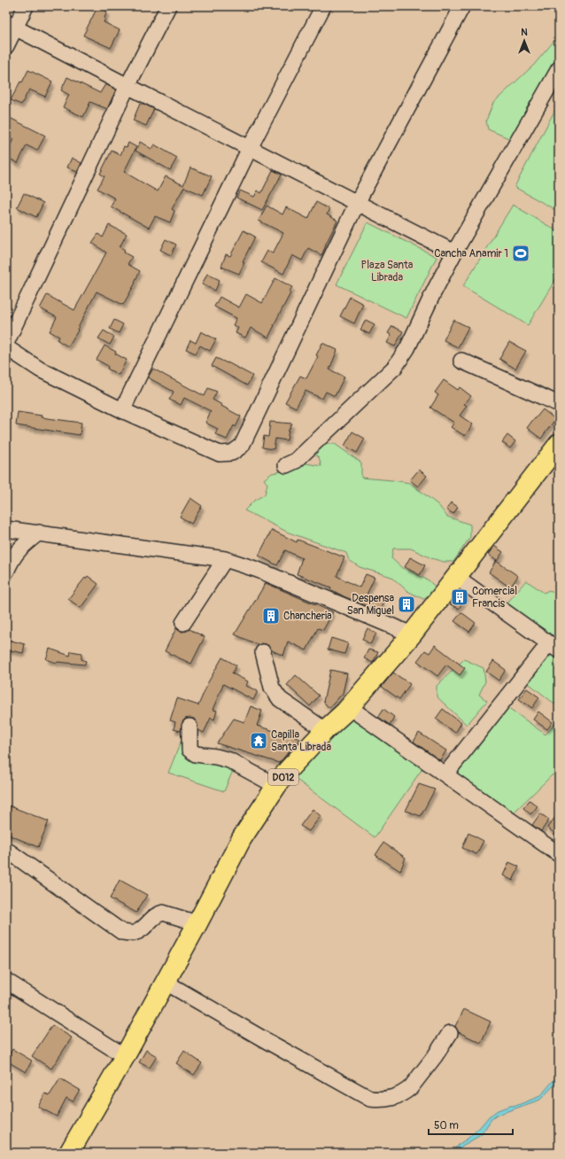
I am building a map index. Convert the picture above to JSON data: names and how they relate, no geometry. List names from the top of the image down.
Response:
{
  "streets": {
    "main road": ["D012"]
  },
  "parks": ["Plaza Santa Librada"],
  "places": {
    "sports": ["Cancha Anamir 1"],
    "building": ["Comercial Francis", "Despensa San Miguel", "Chancheria"],
    "temple": ["Capilla Santa Librada"]
  },
  "scale_bar": "50 m",
  "north": "top"
}
